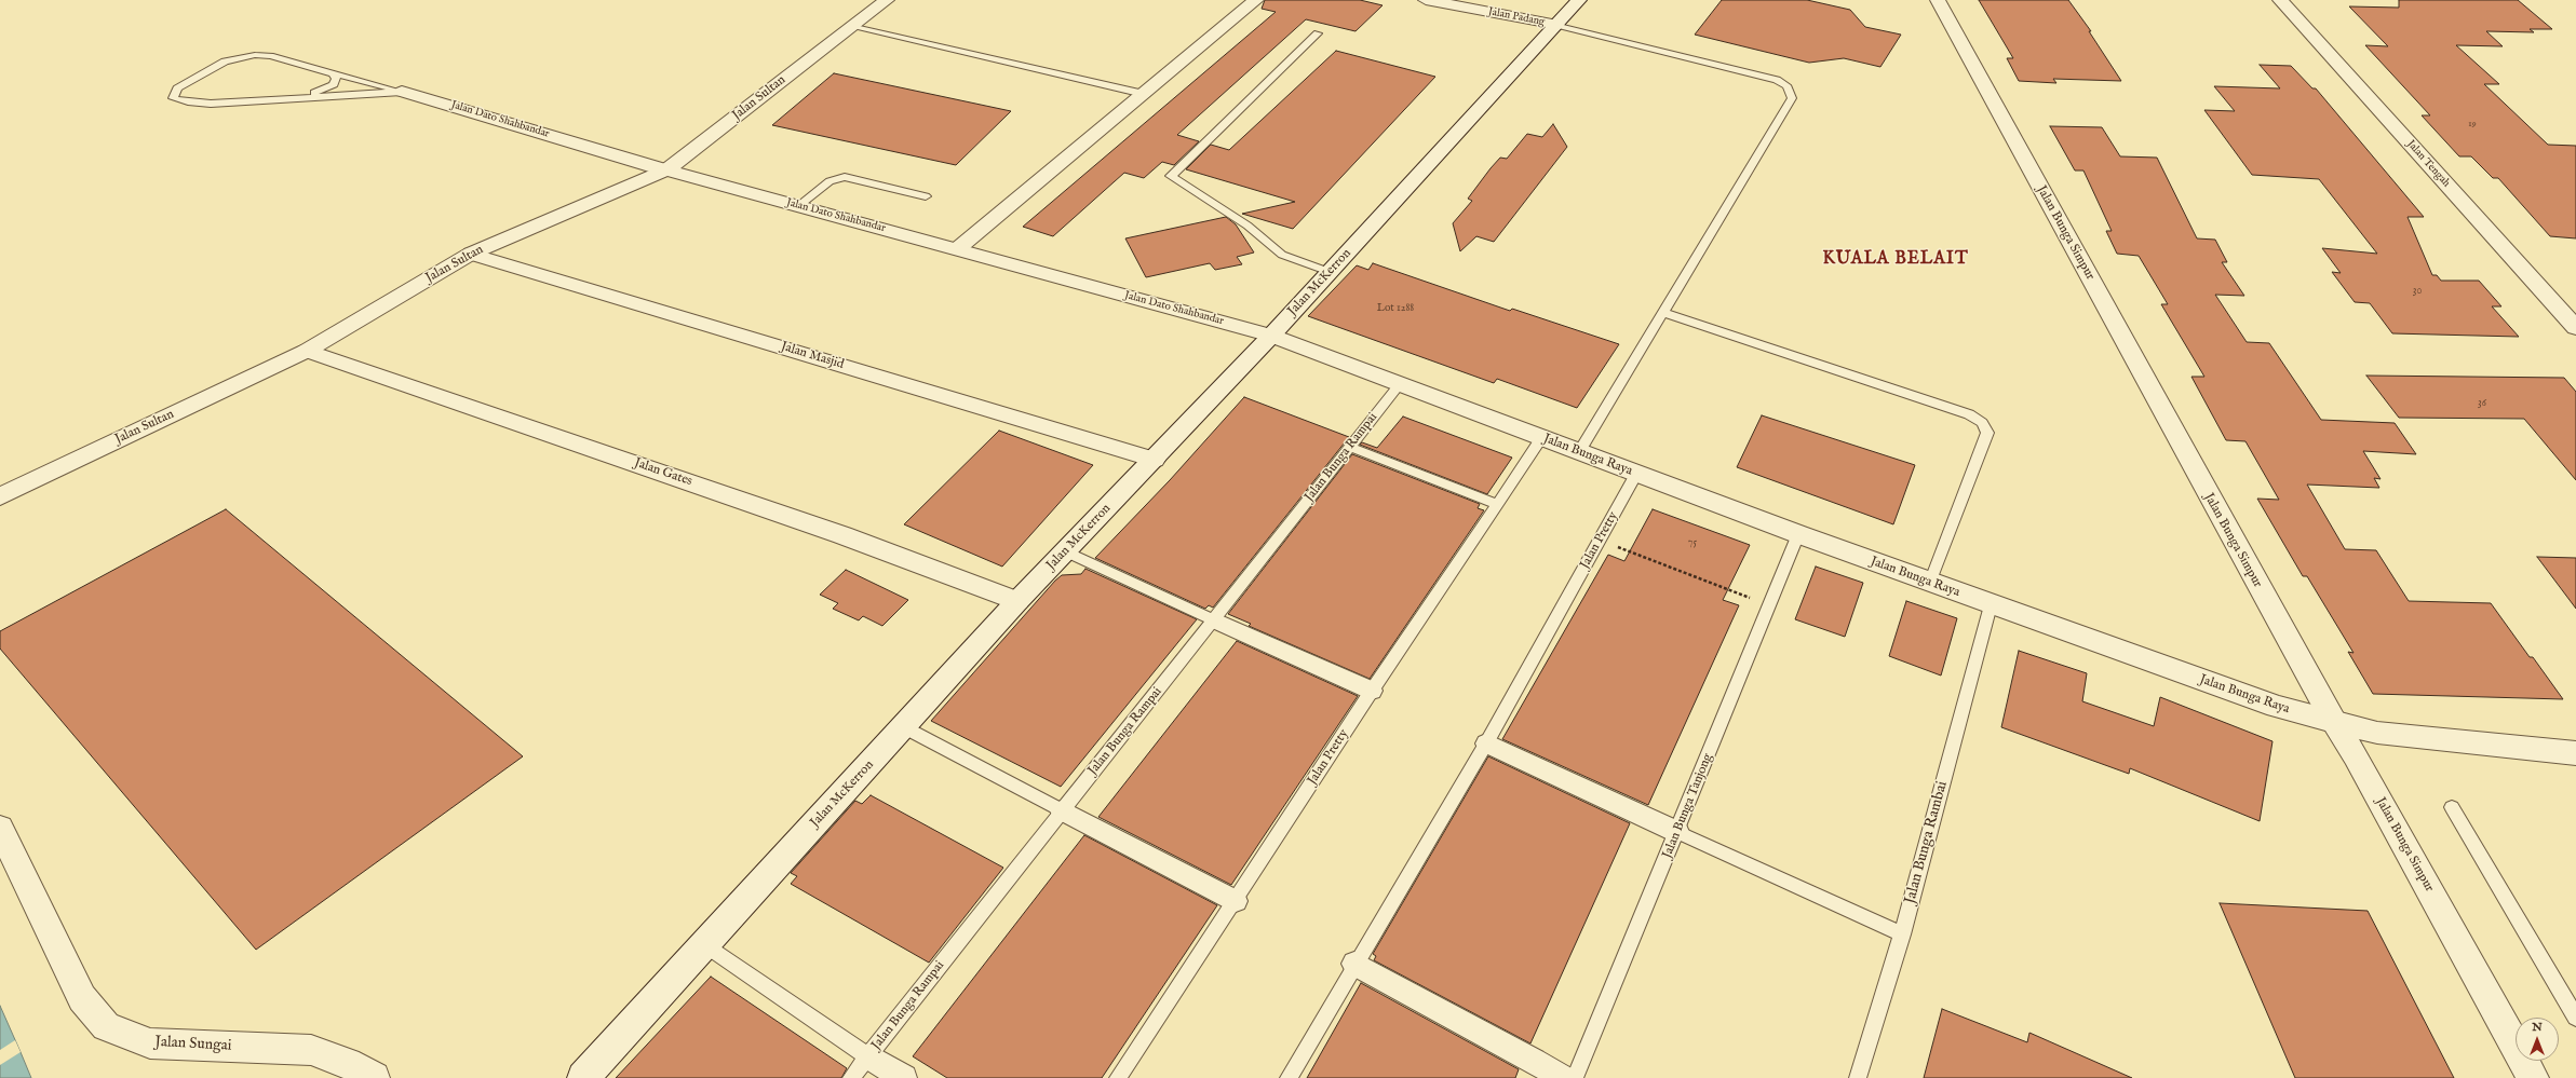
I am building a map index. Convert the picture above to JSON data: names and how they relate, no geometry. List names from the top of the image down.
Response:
{
  "streets": {
    "street": [
      "Jalan Padang",
      "Jalan Sultan",
      "Jalan Dato Shahbandar",
      "Jalan Tengah",
      "Jalan Bunga Simpur",
      "Jalan McKerron",
      "Jalan Masjid",
      "Jalan Bunga Raya",
      "Jalan Gates",
      "Jalan Sungai"
    ],
    "lane": [
      "Jalan Bunga Rampai",
      "Jalan Pretty",
      "Jalan Bunga Tanjong",
      "Jalan Bunga Rambai"
    ]
  },
  "crossings": [
    ["Jalan Padang", "Jalan McKerron"],
    ["Jalan Sultan", "Jalan Dato Shahbandar"],
    ["Jalan Sultan", "Jalan Masjid"],
    ["Jalan Sultan", "Jalan Gates"],
    ["Jalan Dato Shahbandar", "Jalan McKerron"],
    ["Jalan Dato Shahbandar", "Jalan Bunga Raya"],
    ["Jalan Bunga Simpur", "Jalan Bunga Raya"],
    ["Jalan McKerron", "Jalan Masjid"],
    ["Jalan McKerron", "Jalan Bunga Raya"],
    ["Jalan McKerron", "Jalan Gates"],
    ["Jalan Bunga Raya", "Jalan Bunga Rampai"],
    ["Jalan Bunga Raya", "Jalan Pretty"],
    ["Jalan Bunga Raya", "Jalan Bunga Tanjong"],
    ["Jalan Bunga Raya", "Jalan Bunga Rambai"]
  ],
  "districts": ["KUALA BELAIT"],
  "house_numbers": [
    "19",
    "30",
    "Lot 1288",
    "36",
    "75"
  ],
  "north": "top"
}
